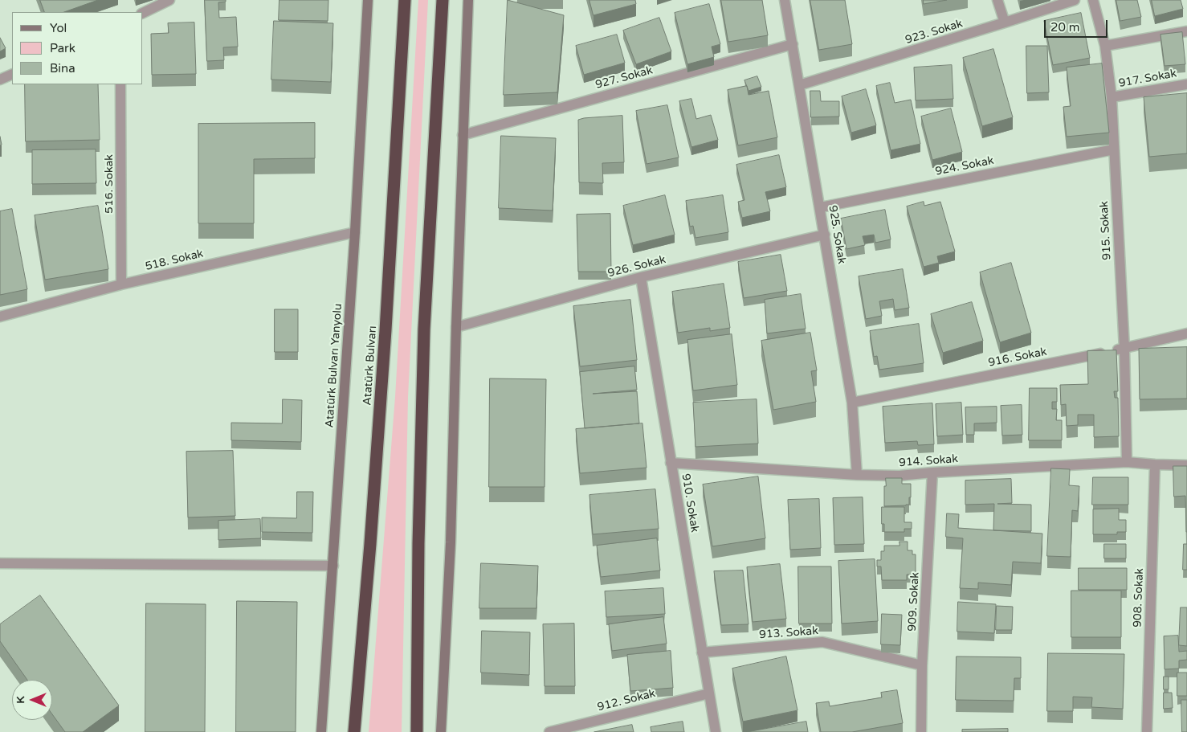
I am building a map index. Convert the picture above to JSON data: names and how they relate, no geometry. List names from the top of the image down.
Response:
{
  "streets": {
    "highway": ["Atatürk Bulvarı"],
    "street": [
      "923. Sokak",
      "927. Sokak",
      "917. Sokak",
      "924. Sokak",
      "516. Sokak",
      "915. Sokak",
      "925. Sokak",
      "518. Sokak",
      "926. Sokak",
      "916. Sokak",
      "Atatürk Bulvarı Yanyolu",
      "914. Sokak",
      "910. Sokak",
      "908. Sokak",
      "909. Sokak",
      "913. Sokak",
      "912. Sokak"
    ]
  },
  "crossings": [
    ["923. Sokak", "925. Sokak"],
    ["927. Sokak", "925. Sokak"],
    ["917. Sokak", "915. Sokak"],
    ["924. Sokak", "915. Sokak"],
    ["924. Sokak", "925. Sokak"],
    ["516. Sokak", "518. Sokak"],
    ["915. Sokak", "916. Sokak"],
    ["915. Sokak", "914. Sokak"],
    ["925. Sokak", "926. Sokak"],
    ["925. Sokak", "916. Sokak"],
    ["925. Sokak", "914. Sokak"],
    ["518. Sokak", "Atatürk Bulvarı Yanyolu"],
    ["926. Sokak", "910. Sokak"],
    ["914. Sokak", "910. Sokak"],
    ["914. Sokak", "908. Sokak"],
    ["914. Sokak", "909. Sokak"],
    ["910. Sokak", "913. Sokak"],
    ["910. Sokak", "912. Sokak"],
    ["909. Sokak", "913. Sokak"]
  ],
  "legend": ["Yol", "Park", "Bina"],
  "scale_bar": "20 m",
  "north": "left"
}
